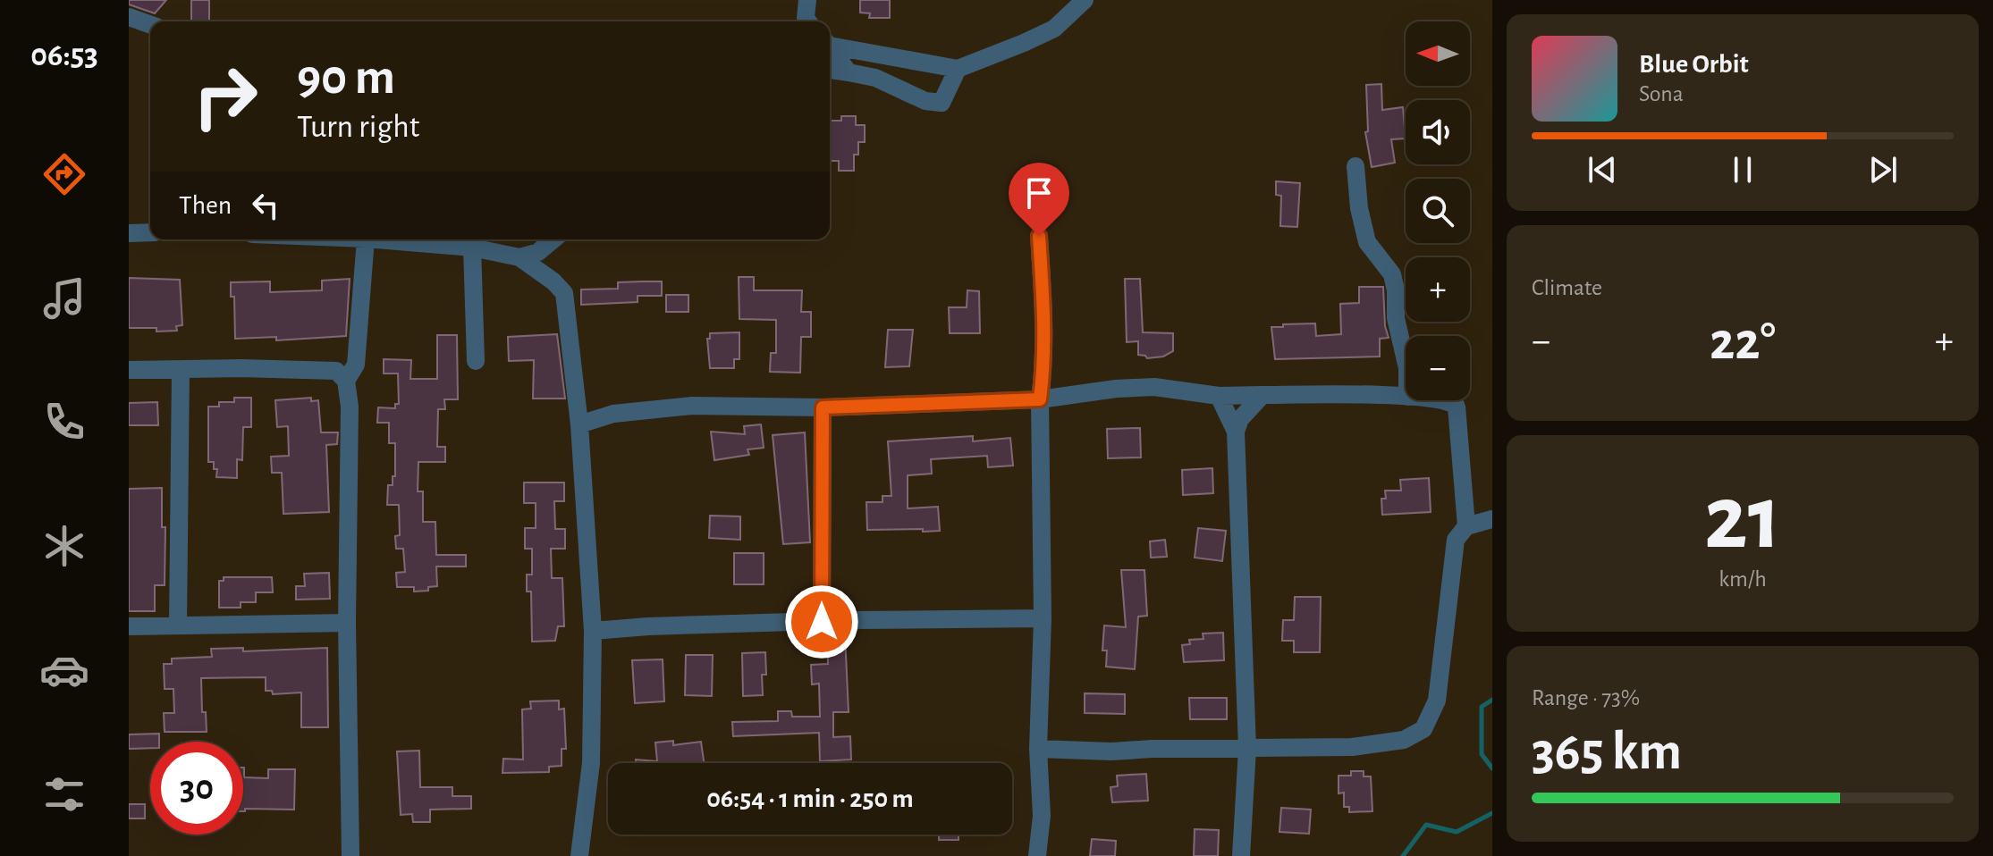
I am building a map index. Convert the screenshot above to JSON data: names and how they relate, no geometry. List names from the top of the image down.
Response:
{
  "north": "left",
  "page": {
    "tabs": "06:53",
    "map_buttons": ["+", "−"],
    "turn": ["90 m", "Turn right"],
    "song": ["Blue Orbit", "Sona"],
    "then": "Then",
    "tile": [
      "Climate",
      ["21", "km/h"],
      ["Range · 73%", "365 km"]
    ],
    "heat": ["−", "22°", "+"],
    "limit": "30",
    "trip": "06:54 · 1 min · 250 m"
  }
}
